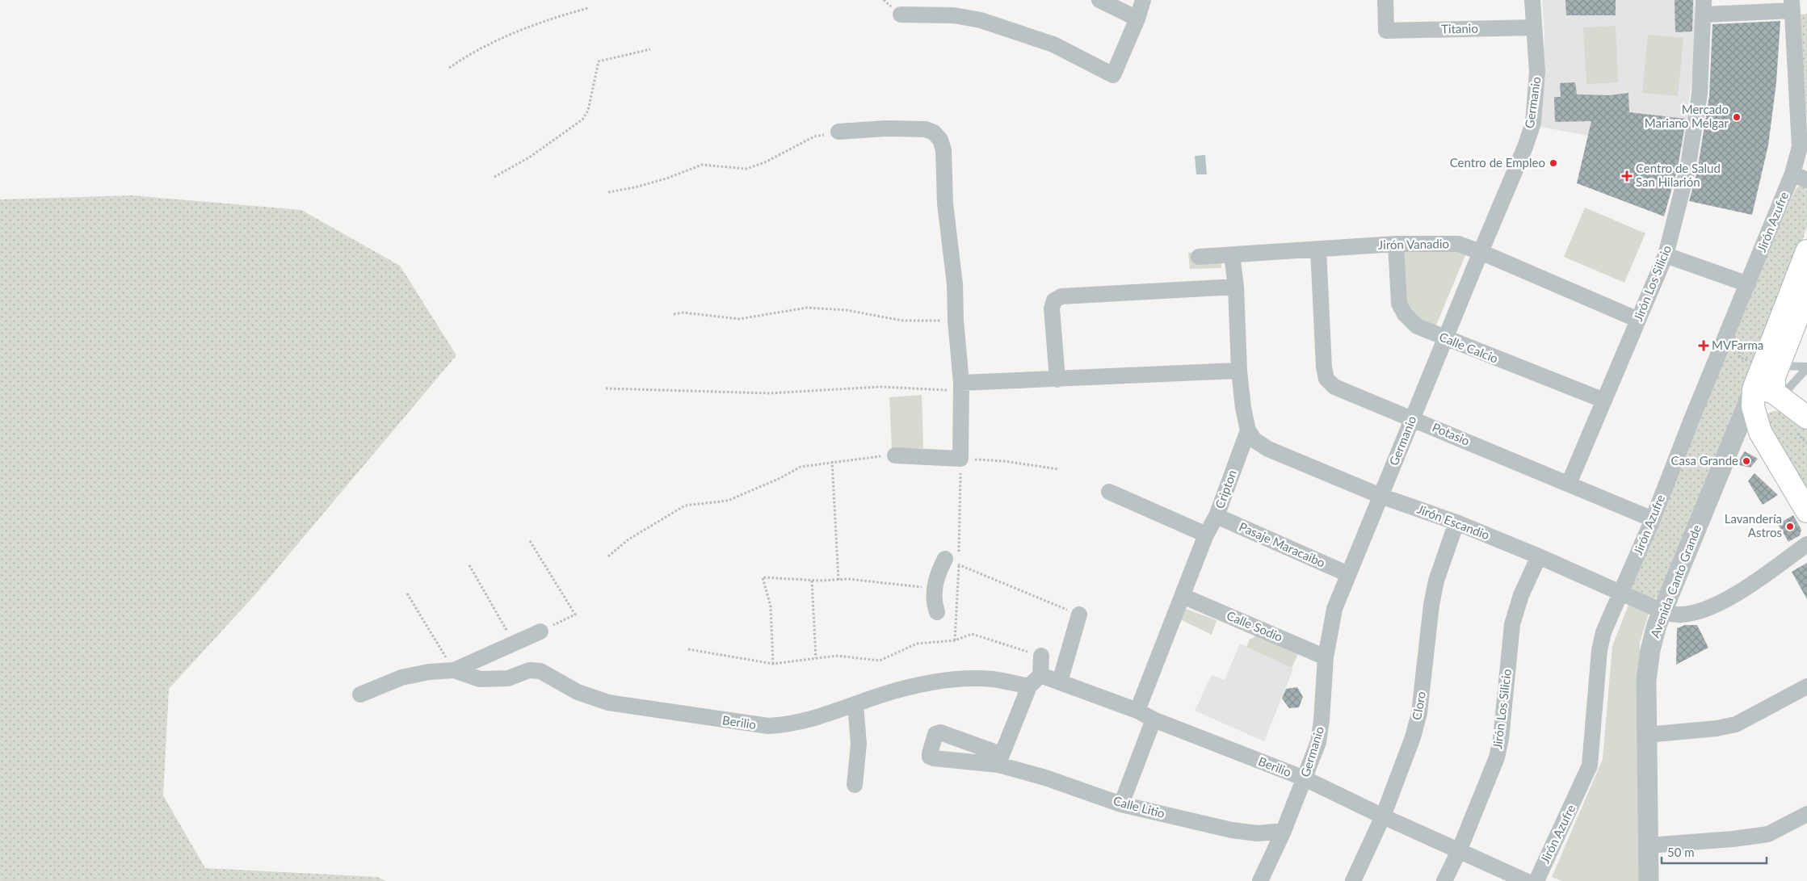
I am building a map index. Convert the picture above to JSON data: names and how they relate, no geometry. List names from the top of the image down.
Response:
{
  "streets": {
    "street": [
      "Titanio",
      "Germanio",
      "Jirón Azufre",
      "Jirón Vanadio",
      "Jirón Los Silicio",
      "Calle Calcio",
      "Potasio",
      "Cripton",
      "Jirón Escandio",
      "Pasaje Maracaibo",
      "Avenida Canto Grande",
      "Calle Sodio",
      "Cloro",
      "Berilio",
      "Calle Litio"
    ]
  },
  "crossings": [
    ["Titanio", "Germanio"],
    ["Germanio", "Jirón Vanadio"],
    ["Germanio", "Calle Calcio"],
    ["Germanio", "Potasio"],
    ["Germanio", "Jirón Escandio"],
    ["Germanio", "Pasaje Maracaibo"],
    ["Germanio", "Calle Sodio"],
    ["Germanio", "Berilio"],
    ["Germanio", "Calle Litio"],
    ["Jirón Azufre", "Potasio"],
    ["Jirón Azufre", "Jirón Escandio"],
    ["Jirón Vanadio", "Jirón Los Silicio"],
    ["Jirón Vanadio", "Calle Calcio"],
    ["Jirón Vanadio", "Potasio"],
    ["Jirón Los Silicio", "Calle Calcio"],
    ["Jirón Los Silicio", "Potasio"],
    ["Jirón Los Silicio", "Jirón Escandio"],
    ["Jirón Los Silicio", "Berilio"],
    ["Cripton", "Jirón Escandio"],
    ["Cripton", "Pasaje Maracaibo"],
    ["Cripton", "Calle Sodio"],
    ["Cripton", "Berilio"],
    ["Jirón Escandio", "Avenida Canto Grande"],
    ["Jirón Escandio", "Cloro"],
    ["Cloro", "Berilio"],
    ["Berilio", "Calle Litio"]
  ],
  "places": {
    "other": [
      "Mercado Mariano Melgar",
      "Centro de Empleo",
      "Casa Grande",
      "Lavandería Astros"
    ],
    "health": ["Centro de Salud San Hilarión", "MVFarma"]
  },
  "scale_bar": "50 m"
}
